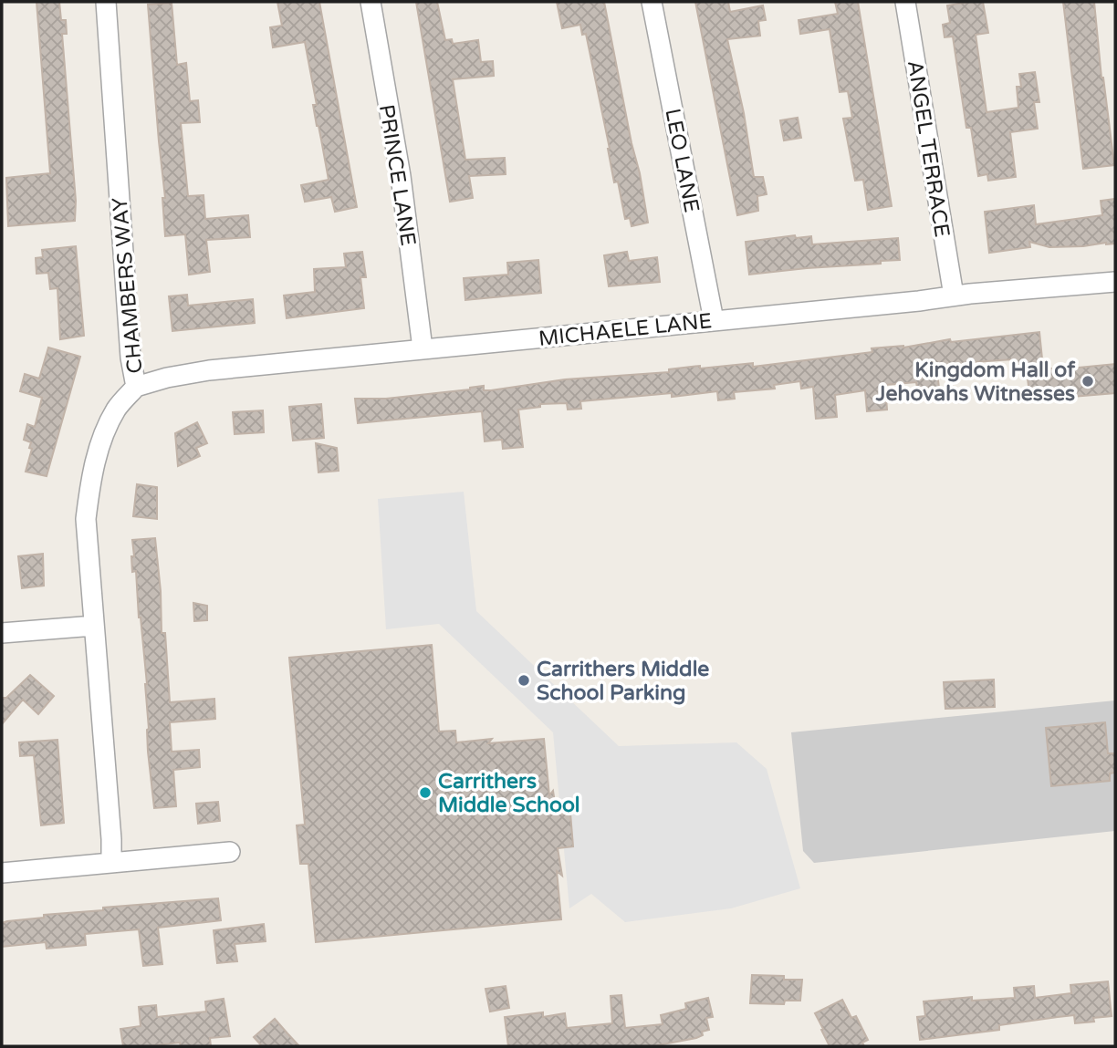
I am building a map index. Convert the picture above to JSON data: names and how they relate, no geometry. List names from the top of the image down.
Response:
{
  "streets": {
    "street": [
      "ANGEL TERRACE",
      "LEO LANE",
      "PRINCE LANE",
      "CHAMBERS WAY",
      "MICHAELE LANE"
    ]
  },
  "crossings": [
    ["ANGEL TERRACE", "MICHAELE LANE"],
    ["LEO LANE", "MICHAELE LANE"],
    ["PRINCE LANE", "MICHAELE LANE"],
    ["CHAMBERS WAY", "MICHAELE LANE"]
  ],
  "places": ["Kingdom Hall of Jehovahs Witnesses", "Carrithers Middle School Parking", "Carrithers Middle School"]
}
